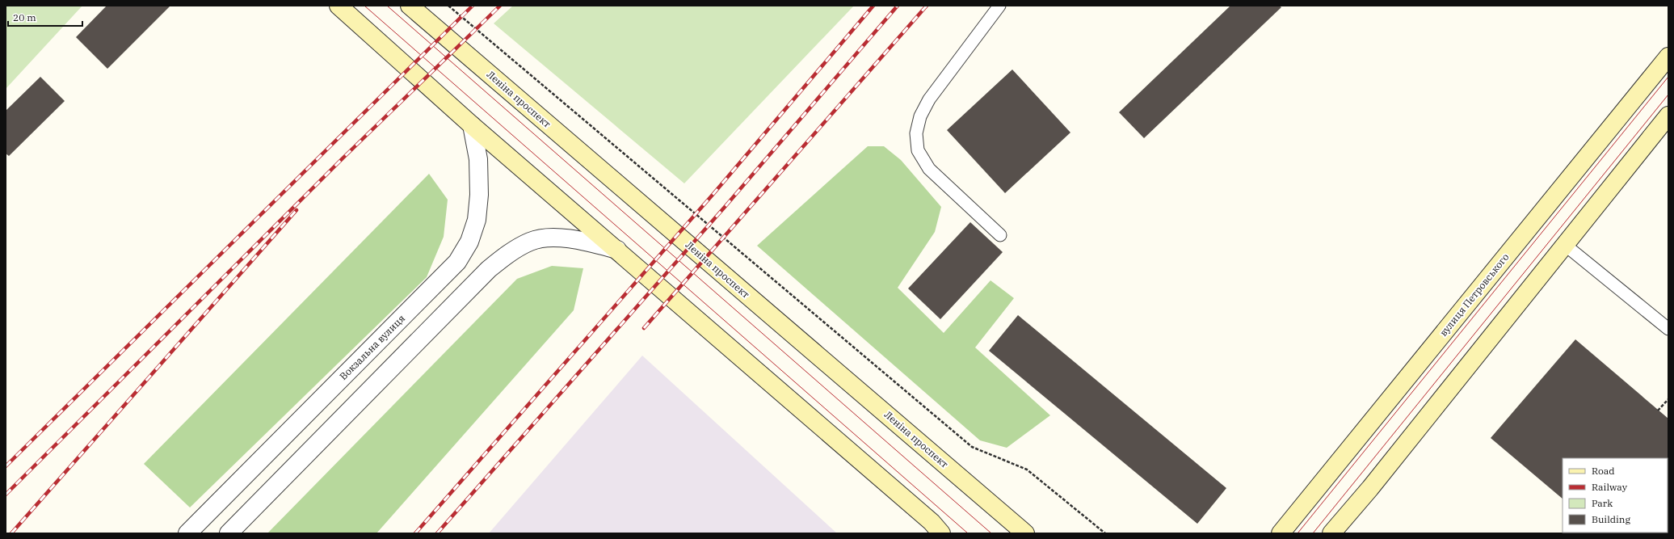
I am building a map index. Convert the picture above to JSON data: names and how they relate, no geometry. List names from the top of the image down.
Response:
{
  "streets": {
    "main road": ["Леніна проспект", "вулиця Петровського"],
    "street": ["Вокзальна вулиця"]
  },
  "legend": [
    "Road",
    "Railway",
    "Park",
    "Building"
  ],
  "scale_bar": "20 m"
}
